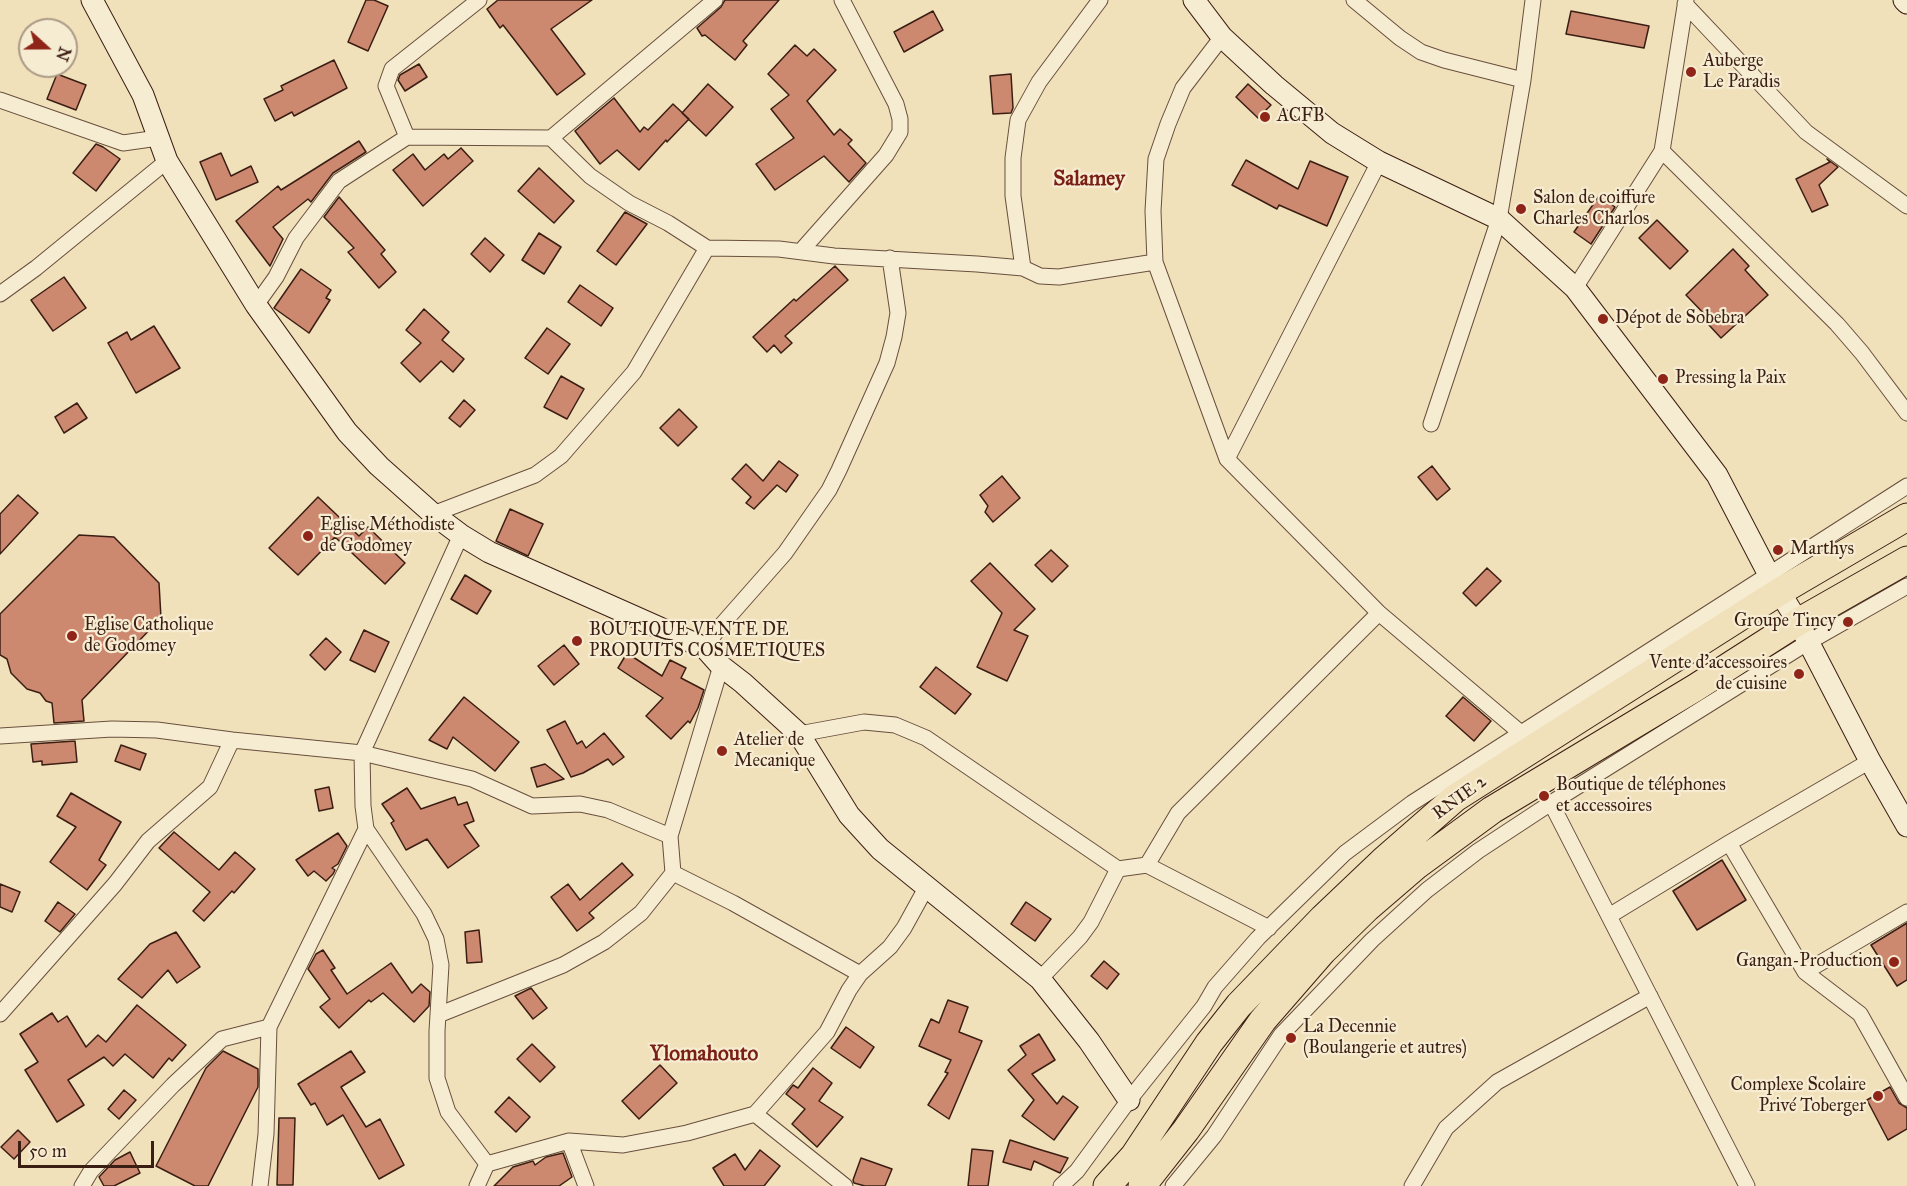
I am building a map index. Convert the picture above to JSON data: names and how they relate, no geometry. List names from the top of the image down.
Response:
{
  "streets": {
    "highway": ["RNIE 2"]
  },
  "districts": ["Salamey", "Ylomahouto"],
  "places": [
    "Auberge Le Paradis",
    "ACFB",
    "Salon de coiffure Charles Charlos",
    "Dépot de Sobebra",
    "Pressing la Paix",
    "Eglise Méthodiste de Godomey",
    "Marthys",
    "Groupe Tincy",
    "Eglise Catholique de Godomey",
    "BOUTIQUE VENTE DE PRODUITS COSMETIQUES",
    "Vente d'accessoires de cuisine",
    "Atelier de Mecanique",
    "Boutique de téléphones et accessoires",
    "Gangan-Production",
    "La Decennie (Boulangerie et autres)",
    "Complexe Scolaire Privé Toberger"
  ],
  "scale_bar": "50 m",
  "north": "right"
}
